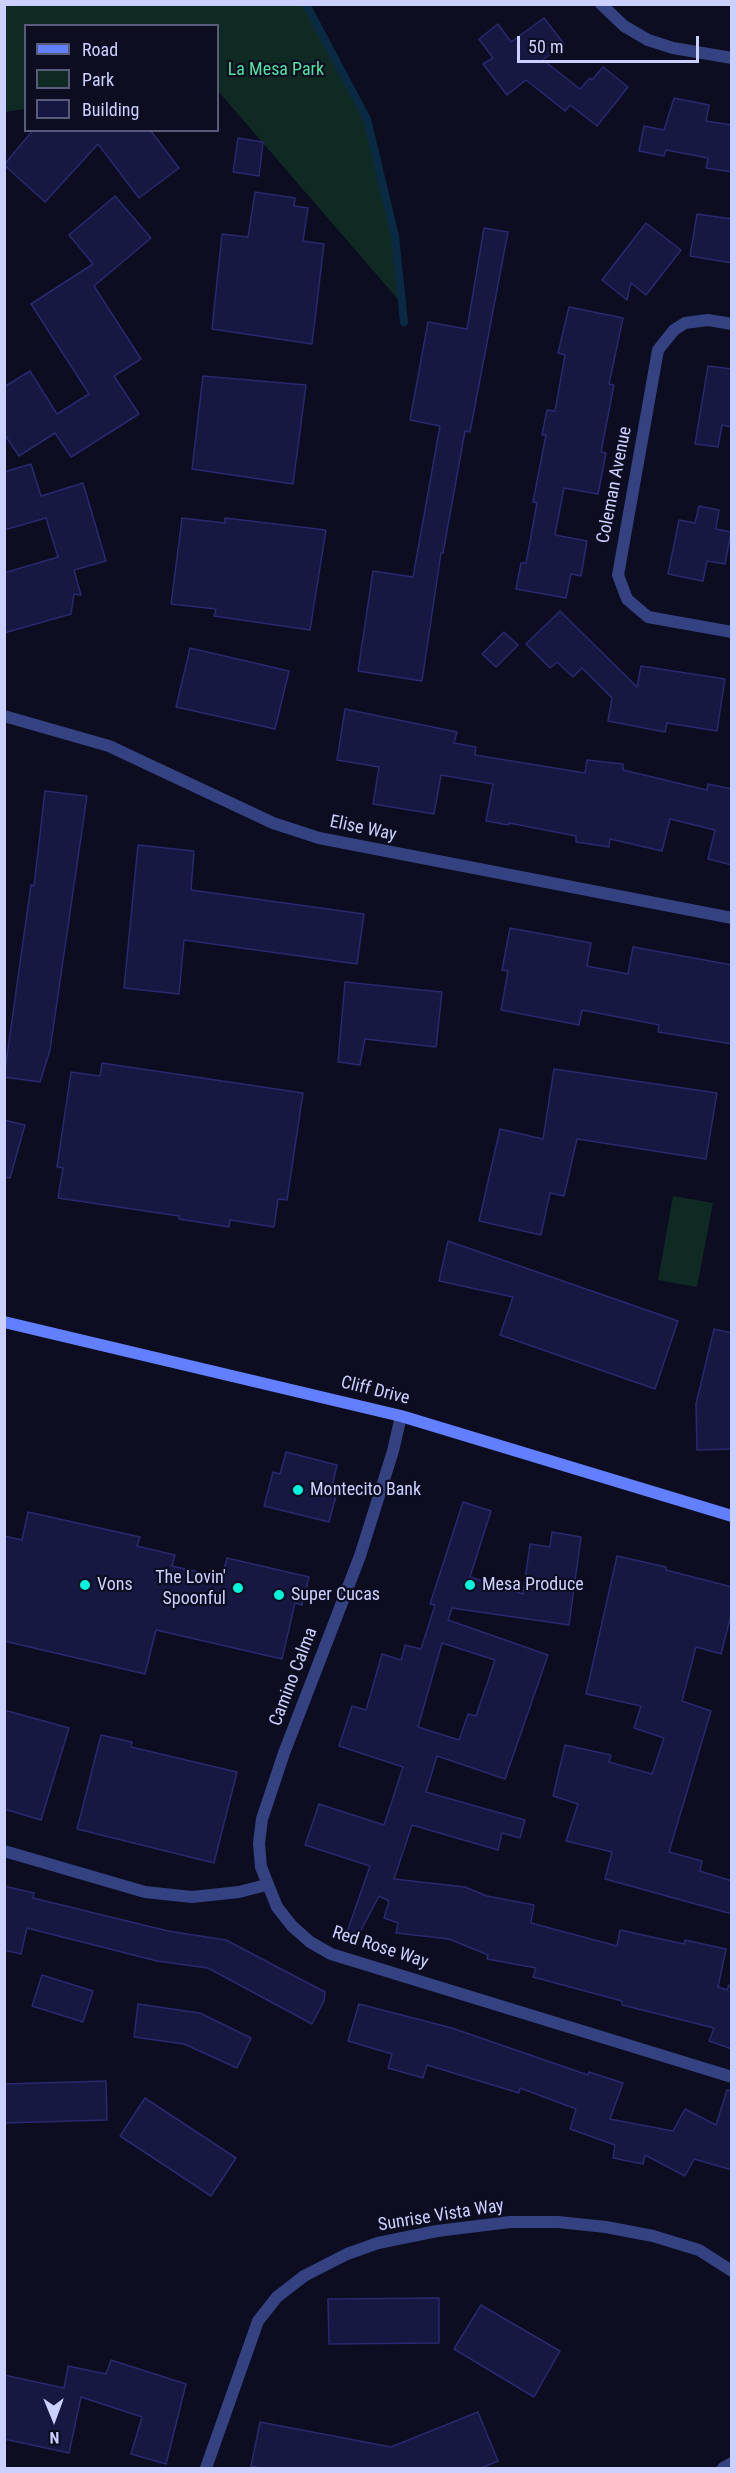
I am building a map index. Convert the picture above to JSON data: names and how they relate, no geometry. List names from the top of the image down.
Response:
{
  "streets": {
    "main road": ["Cliff Drive"],
    "street": [
      "Coleman Avenue",
      "Elise Way",
      "Camino Calma",
      "Red Rose Way",
      "Sunrise Vista Way"
    ]
  },
  "crossings": [
    ["Cliff Drive", "Camino Calma"],
    ["Camino Calma", "Red Rose Way"]
  ],
  "parks": ["La Mesa Park"],
  "places": [
    "Montecito Bank",
    "Vons",
    "Mesa Produce",
    "The Lovin' Spoonful",
    "Super Cucas"
  ],
  "legend": ["Road", "Park", "Building"],
  "scale_bar": "50 m",
  "north": "bottom"
}
